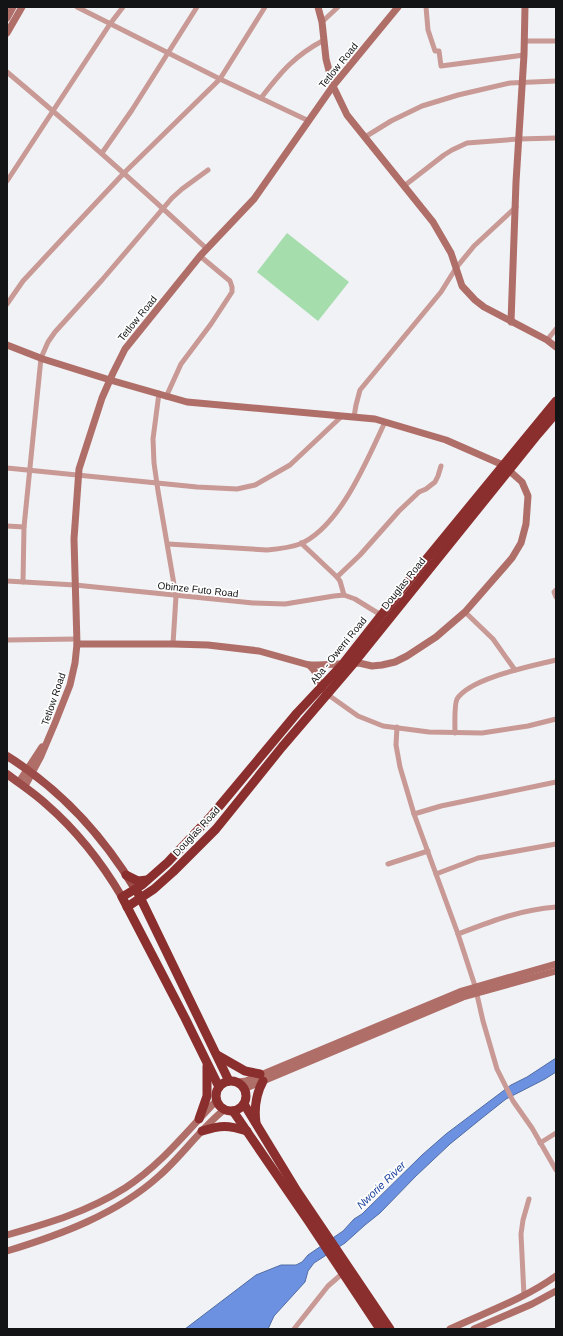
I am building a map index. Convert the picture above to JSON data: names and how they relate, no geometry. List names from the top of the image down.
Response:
{
  "streets": {
    "highway": ["Douglas Road", "Aba - Owerri Road"],
    "street": ["Tetlow Road", "Obinze Futo Road"]
  },
  "crossings": [
    ["Tetlow Road", "Obinze Futo Road"],
    ["Douglas Road", "Aba - Owerri Road"]
  ],
  "water": ["Nworie River"]
}
